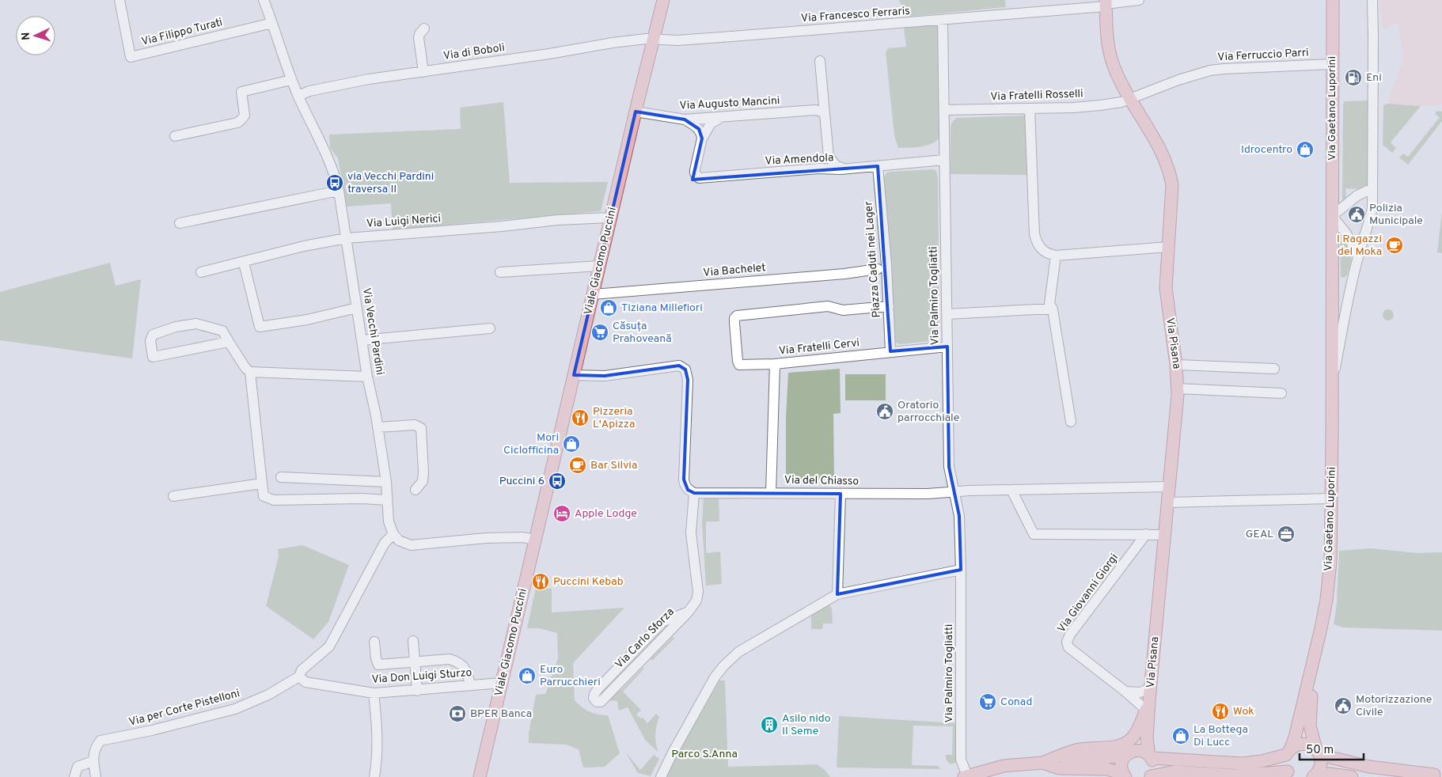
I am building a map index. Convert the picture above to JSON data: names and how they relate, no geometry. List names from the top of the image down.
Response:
{
  "streets": {
    "main road": ["Via Gaetano Luporini", "Viale Giacomo Puccini", "Via Pisana"],
    "street": [
      "Via Francesco Ferraris",
      "Via Filippo Turati",
      "Via di Boboli",
      "Via Ferruccio Parri",
      "Via Fratelli Rosselli",
      "Via Augusto Mancini",
      "Via Amendola",
      "Via Luigi Nerici",
      "Piazza Caduti nei Lager",
      "Via Bachelet",
      "Via Palmiro Togliatti",
      "Via Vecchi Pardini",
      "Via Fratelli Cervi",
      "Via del Chiasso",
      "Via Giovanni Giorgi",
      "Via Carlo Sforza",
      "Via Don Luigi Sturzo",
      "Via per Corte Pistelloni"
    ]
  },
  "crossings": [
    ["Via Francesco Ferraris", "Via di Boboli"],
    ["Via Francesco Ferraris", "Viale Giacomo Puccini"],
    ["Via Francesco Ferraris", "Via Palmiro Togliatti"],
    ["Via Francesco Ferraris", "Via Pisana"],
    ["Via Filippo Turati", "Via Vecchi Pardini"],
    ["Via di Boboli", "Viale Giacomo Puccini"],
    ["Via di Boboli", "Via Vecchi Pardini"],
    ["Via Ferruccio Parri", "Via Fratelli Rosselli"],
    ["Via Ferruccio Parri", "Via Gaetano Luporini"],
    ["Via Ferruccio Parri", "Via Pisana"],
    ["Via Fratelli Rosselli", "Via Palmiro Togliatti"],
    ["Via Fratelli Rosselli", "Via Pisana"],
    ["Via Augusto Mancini", "Via Amendola"],
    ["Via Augusto Mancini", "Viale Giacomo Puccini"],
    ["Via Amendola", "Piazza Caduti nei Lager"],
    ["Via Amendola", "Via Palmiro Togliatti"],
    ["Via Luigi Nerici", "Viale Giacomo Puccini"],
    ["Via Luigi Nerici", "Via Vecchi Pardini"],
    ["Piazza Caduti nei Lager", "Via Fratelli Cervi"],
    ["Viale Giacomo Puccini", "Via Bachelet"],
    ["Viale Giacomo Puccini", "Via Don Luigi Sturzo"],
    ["Via Palmiro Togliatti", "Via Fratelli Cervi"],
    ["Via Palmiro Togliatti", "Via del Chiasso"],
    ["Via Vecchi Pardini", "Via per Corte Pistelloni"],
    ["Via Pisana", "Via del Chiasso"],
    ["Via Pisana", "Via Giovanni Giorgi"],
    ["Via Fratelli Cervi", "Via del Chiasso"],
    ["Via del Chiasso", "Via Carlo Sforza"],
    ["Via Don Luigi Sturzo", "Via per Corte Pistelloni"]
  ],
  "parks": ["Parco S.Anna"],
  "places": {
    "fuel station": ["Eni"],
    "shop": [
      "Idrocentro",
      "Tiziana Millefiori",
      "Mori Ciclofficina",
      "Euro Parrucchieri",
      "La Bottega Di Lucc"
    ],
    "bus stop": ["via Vecchi Pardini traversa II", "Puccini 6"],
    "public building": ["Polizia Municipale", "Oratorio parrocchiale", "Motorizzazione Civile"],
    "cafe": ["I Ragazzi del Moka", "Bar Silvia"],
    "supermarket": ["Căsuța Prahoveană", "Conad"],
    "restaurant": ["Pizzeria L'Apizza", "Puccini Kebab", "Wok"],
    "hotel": ["Apple Lodge"],
    "office": ["GEAL"],
    "bank": ["BPER Banca"],
    "building": ["Asilo nido Il Seme"]
  },
  "scale_bar": "50 m",
  "north": "left"
}
